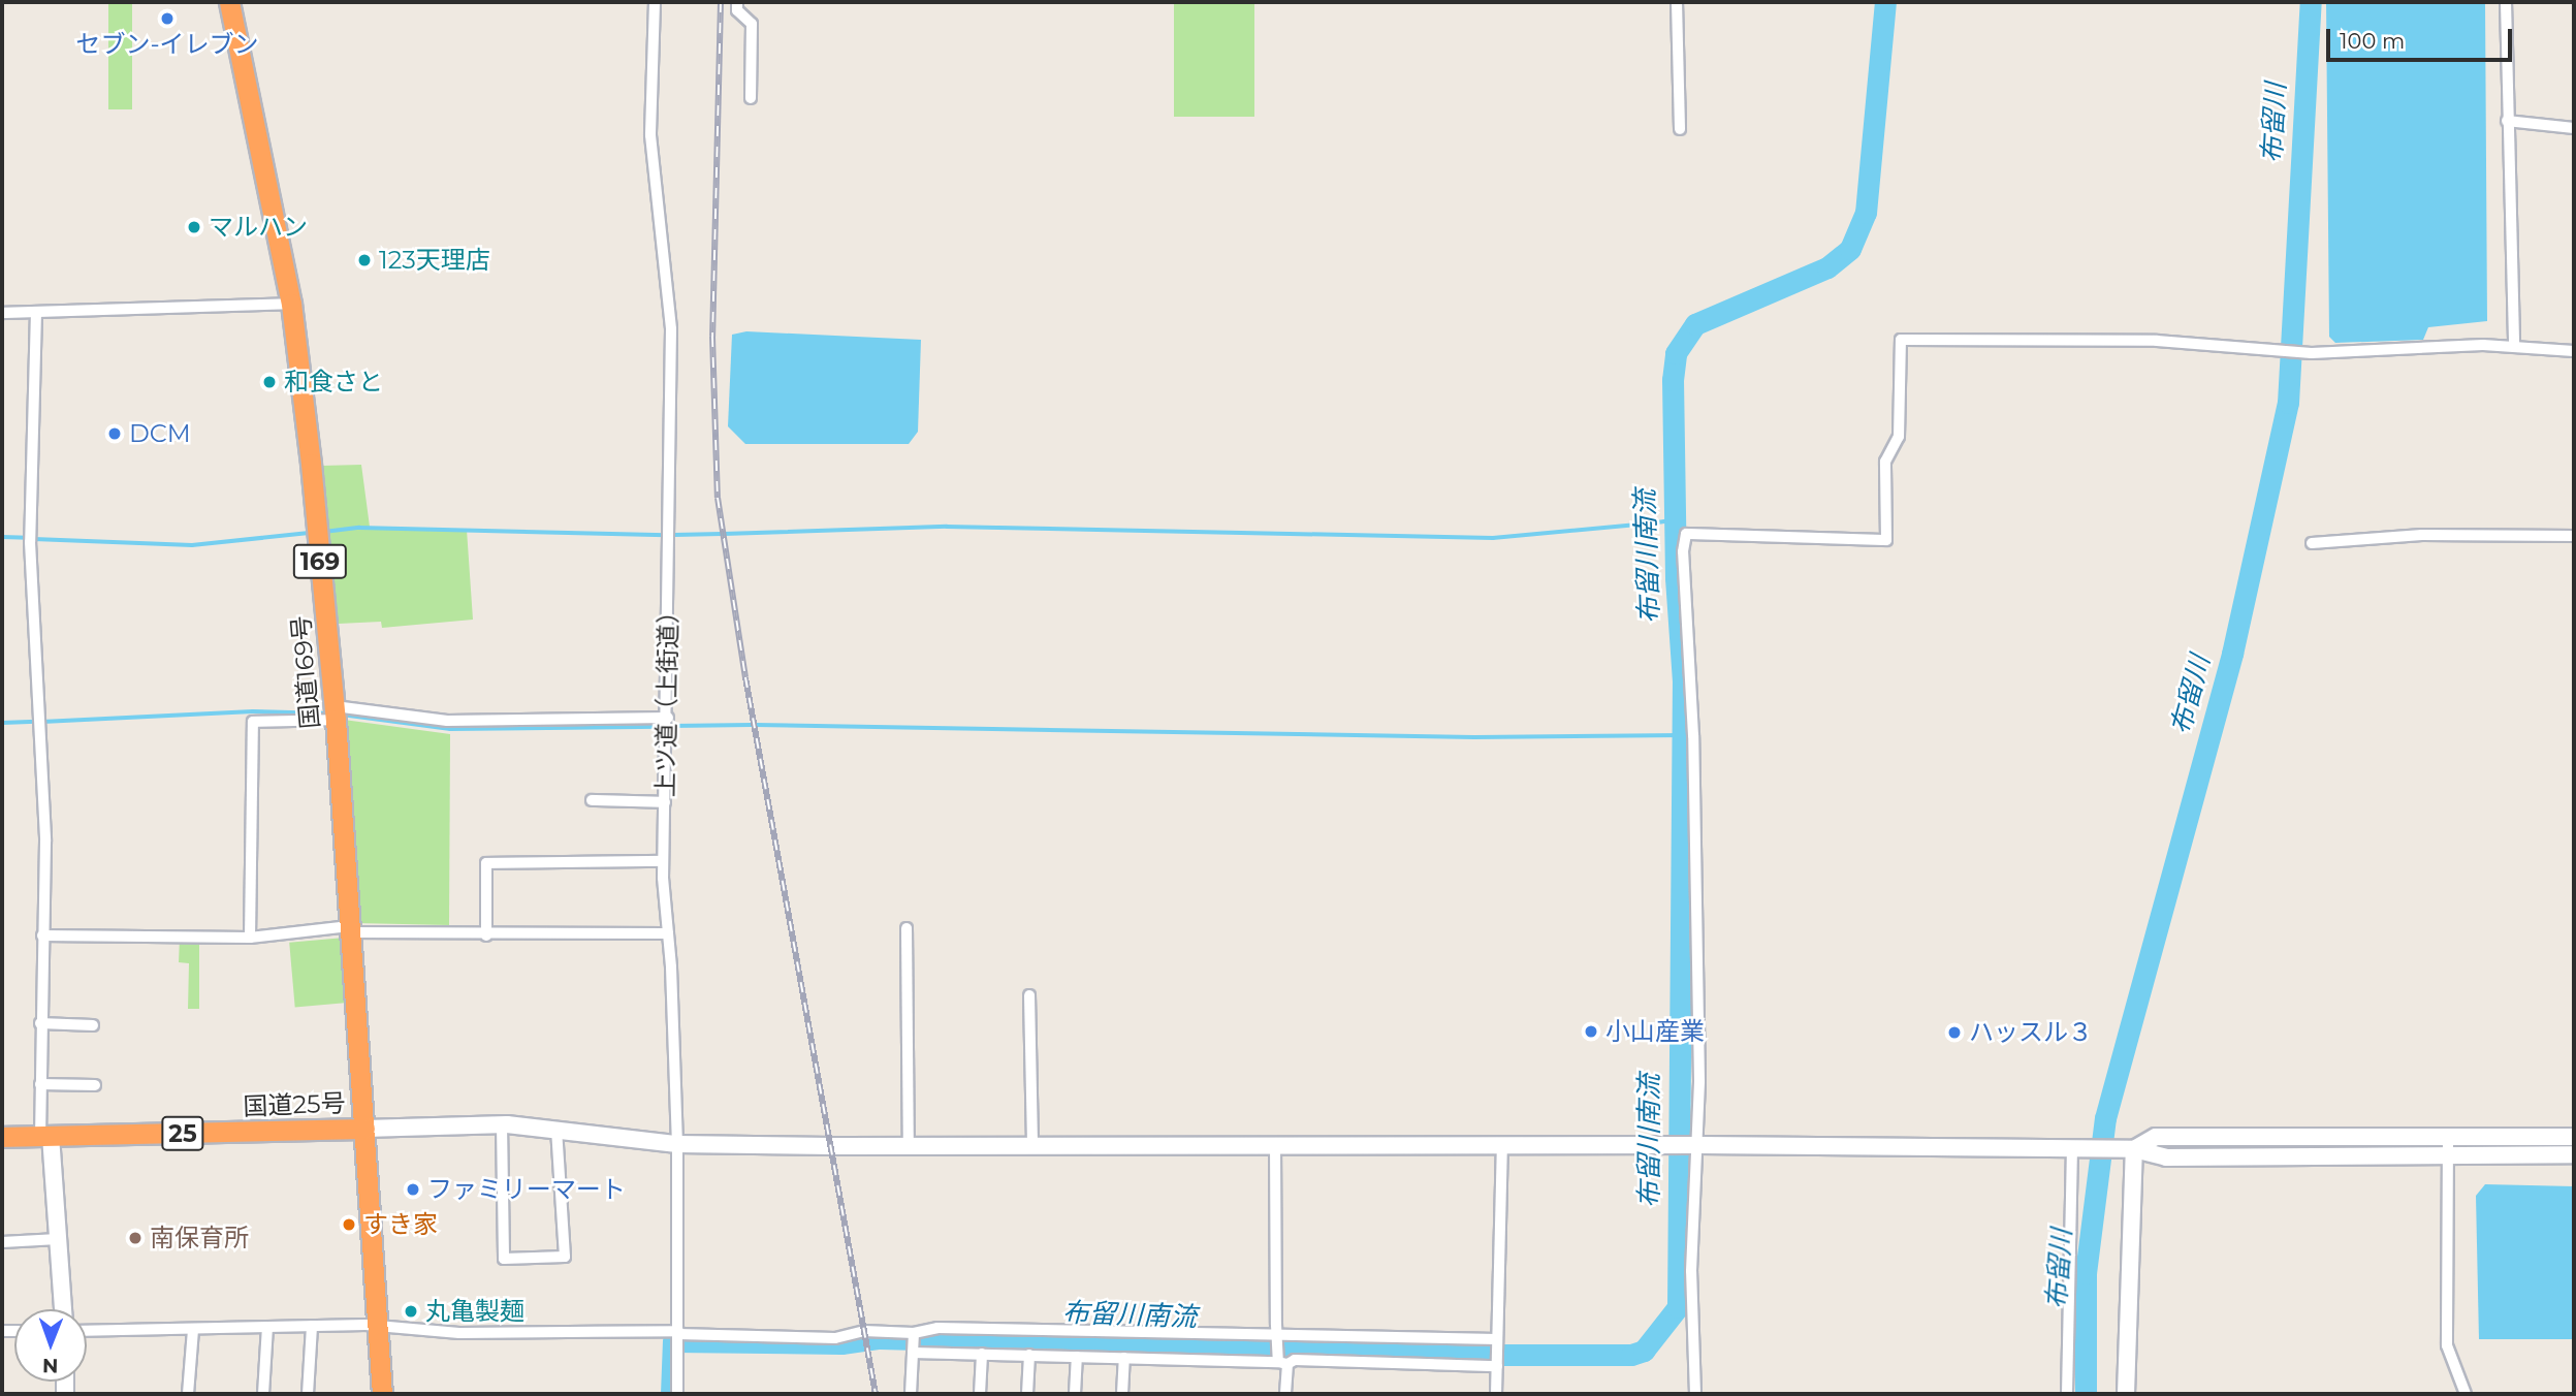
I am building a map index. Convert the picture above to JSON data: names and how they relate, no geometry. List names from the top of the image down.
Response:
{
  "streets": {
    "highway": [
      "169",
      "国道169号",
      "国道25号",
      "25"
    ],
    "street": ["上ツ道（上街道）"]
  },
  "crossings": [
    ["国道169号", "国道25号"]
  ],
  "water": ["布留川", "布留川南流"],
  "places": [
    "セブン-イレブン",
    "マルハン",
    "123天理店",
    "和食さと",
    "DCM",
    "小山産業",
    "ハッスル３",
    "ファミリーマート",
    "すき家",
    "南保育所",
    "丸亀製麺"
  ],
  "scale_bar": "100 m",
  "north": "bottom"
}
